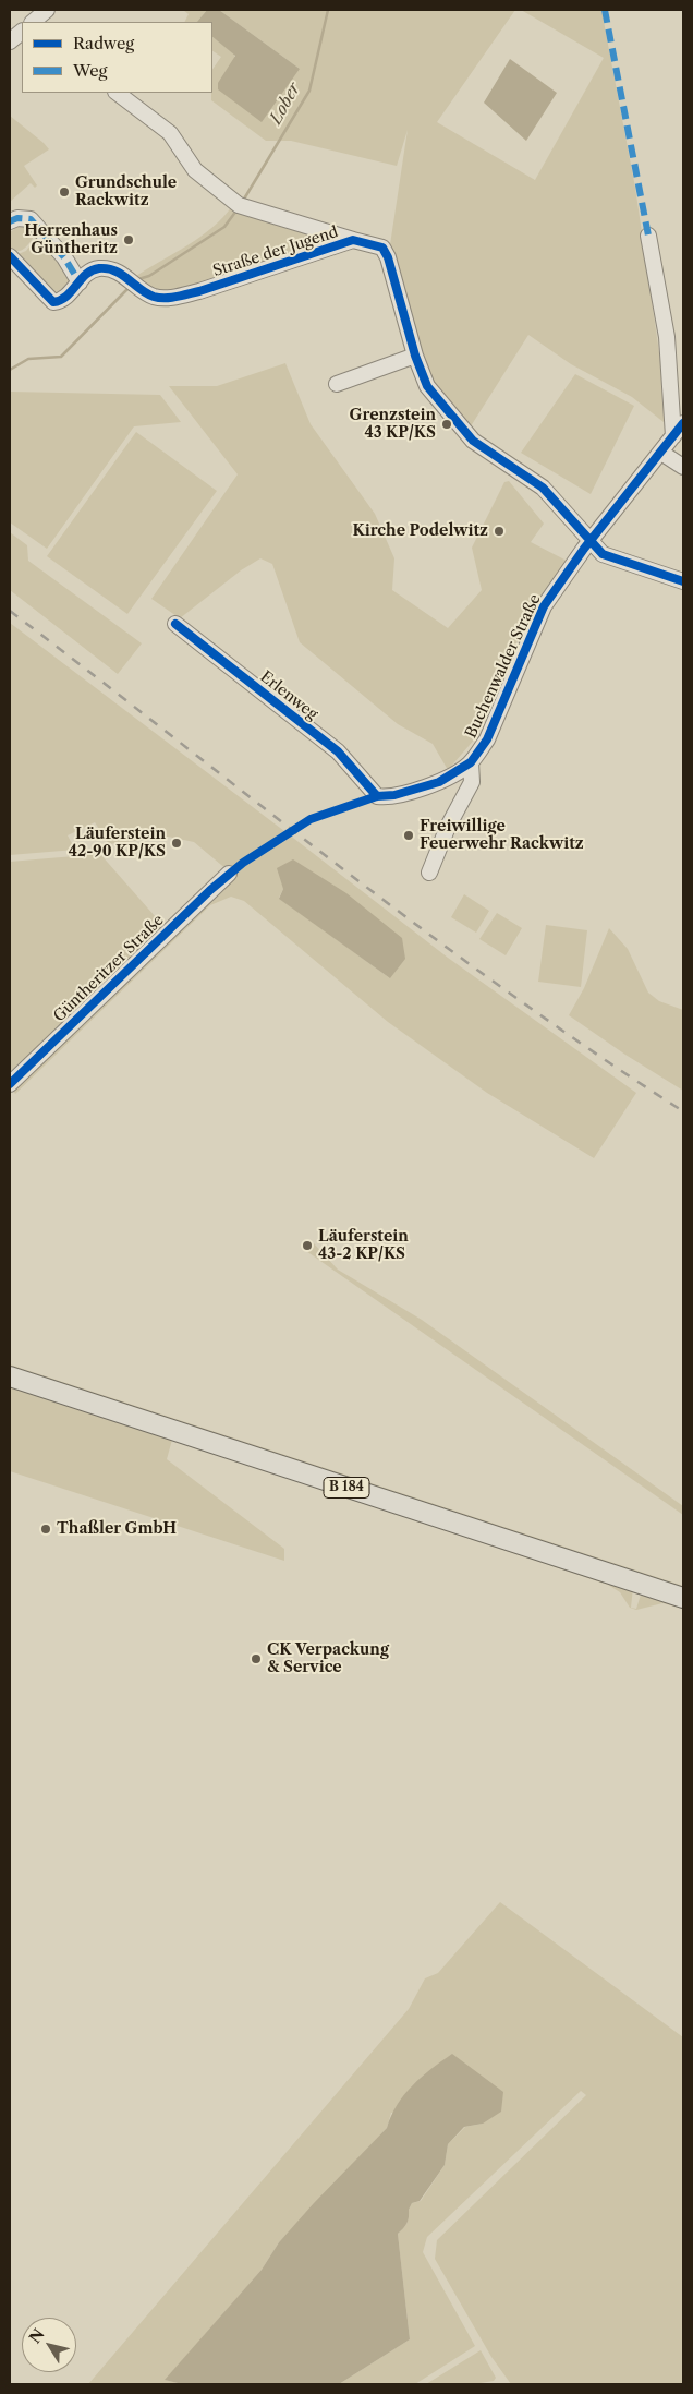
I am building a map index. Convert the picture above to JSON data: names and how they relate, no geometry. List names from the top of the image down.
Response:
{
  "streets": {
    "main road": ["B 184"],
    "street": [
      "Straße der Jugend",
      "Buchenwalder Straße",
      "Erlenweg",
      "Güntheritzer Straße"
    ]
  },
  "crossings": [
    ["Straße der Jugend", "Buchenwalder Straße"],
    ["Buchenwalder Straße", "Erlenweg"]
  ],
  "water": ["Lober"],
  "places": [
    "Grundschule Rackwitz",
    "Herrenhaus Güntheritz",
    "Grenzstein 43 KP/KS",
    "Kirche Podelwitz",
    "Freiwillige Feuerwehr Rackwitz",
    "Läuferstein 42-90 KP/KS",
    "Läuferstein 43-2 KP/KS",
    "Thaßler GmbH",
    "CK Verpackung & Service"
  ],
  "legend": ["Radweg", "Weg"],
  "north": "top left"
}
